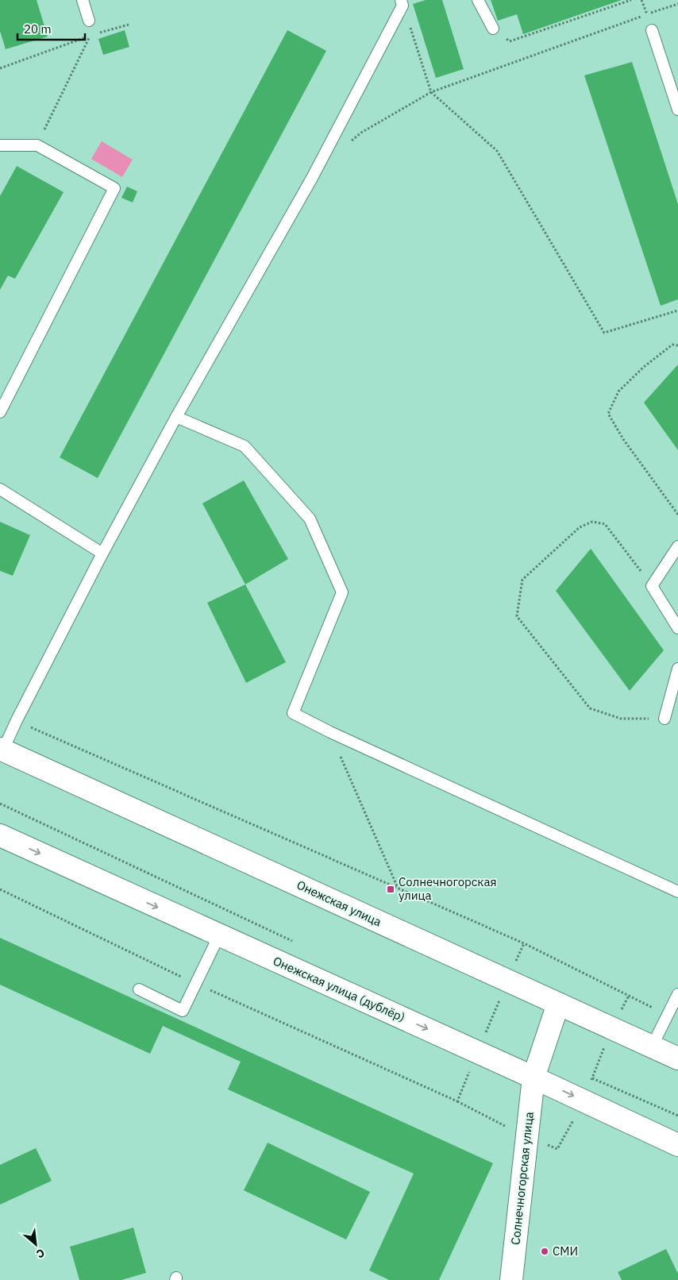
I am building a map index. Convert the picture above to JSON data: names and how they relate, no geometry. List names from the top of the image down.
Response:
{
  "streets": {
    "street": ["Онежская улица", "Онежская улица (дублёр)", "Солнечногорская улица"]
  },
  "crossings": [
    ["Онежская улица", "Солнечногорская улица"],
    ["Онежская улица (дублёр)", "Солнечногорская улица"]
  ],
  "one_way": ["Онежская улица (дублёр)"],
  "places": {
    "transit": ["Солнечногорская улица"],
    "other": ["СМИ"]
  },
  "scale_bar": "20 m",
  "north": "bottom right"
}
